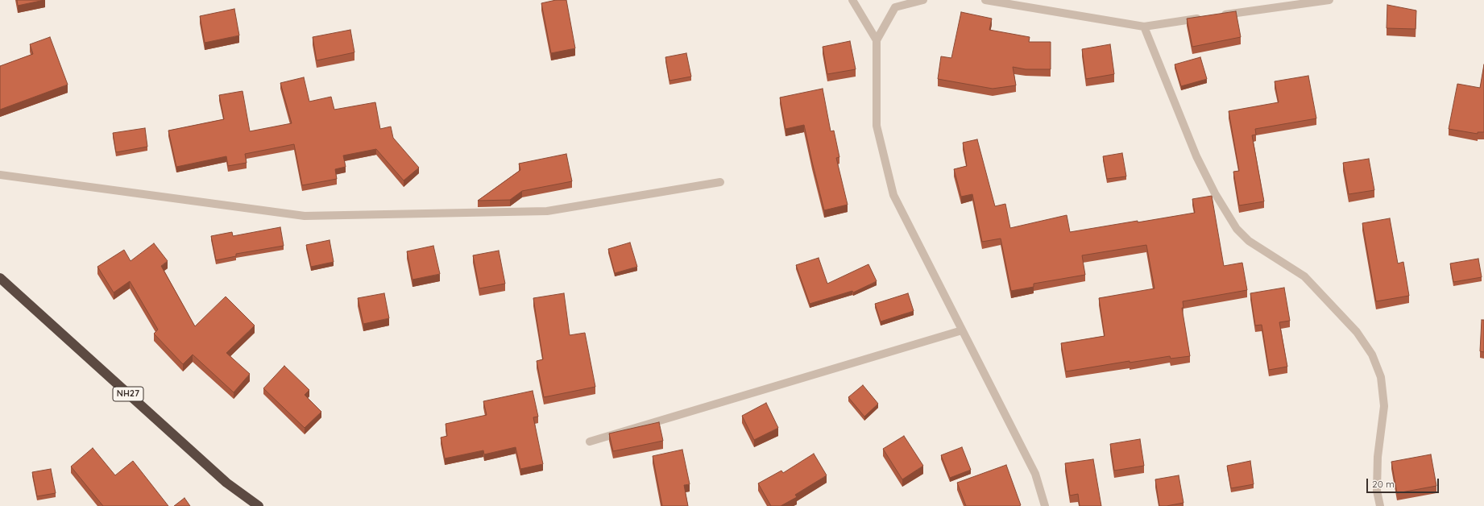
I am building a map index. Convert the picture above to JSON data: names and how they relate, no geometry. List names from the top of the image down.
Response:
{
  "streets": {
    "highway": ["NH27"]
  },
  "scale_bar": "20 m"
}
